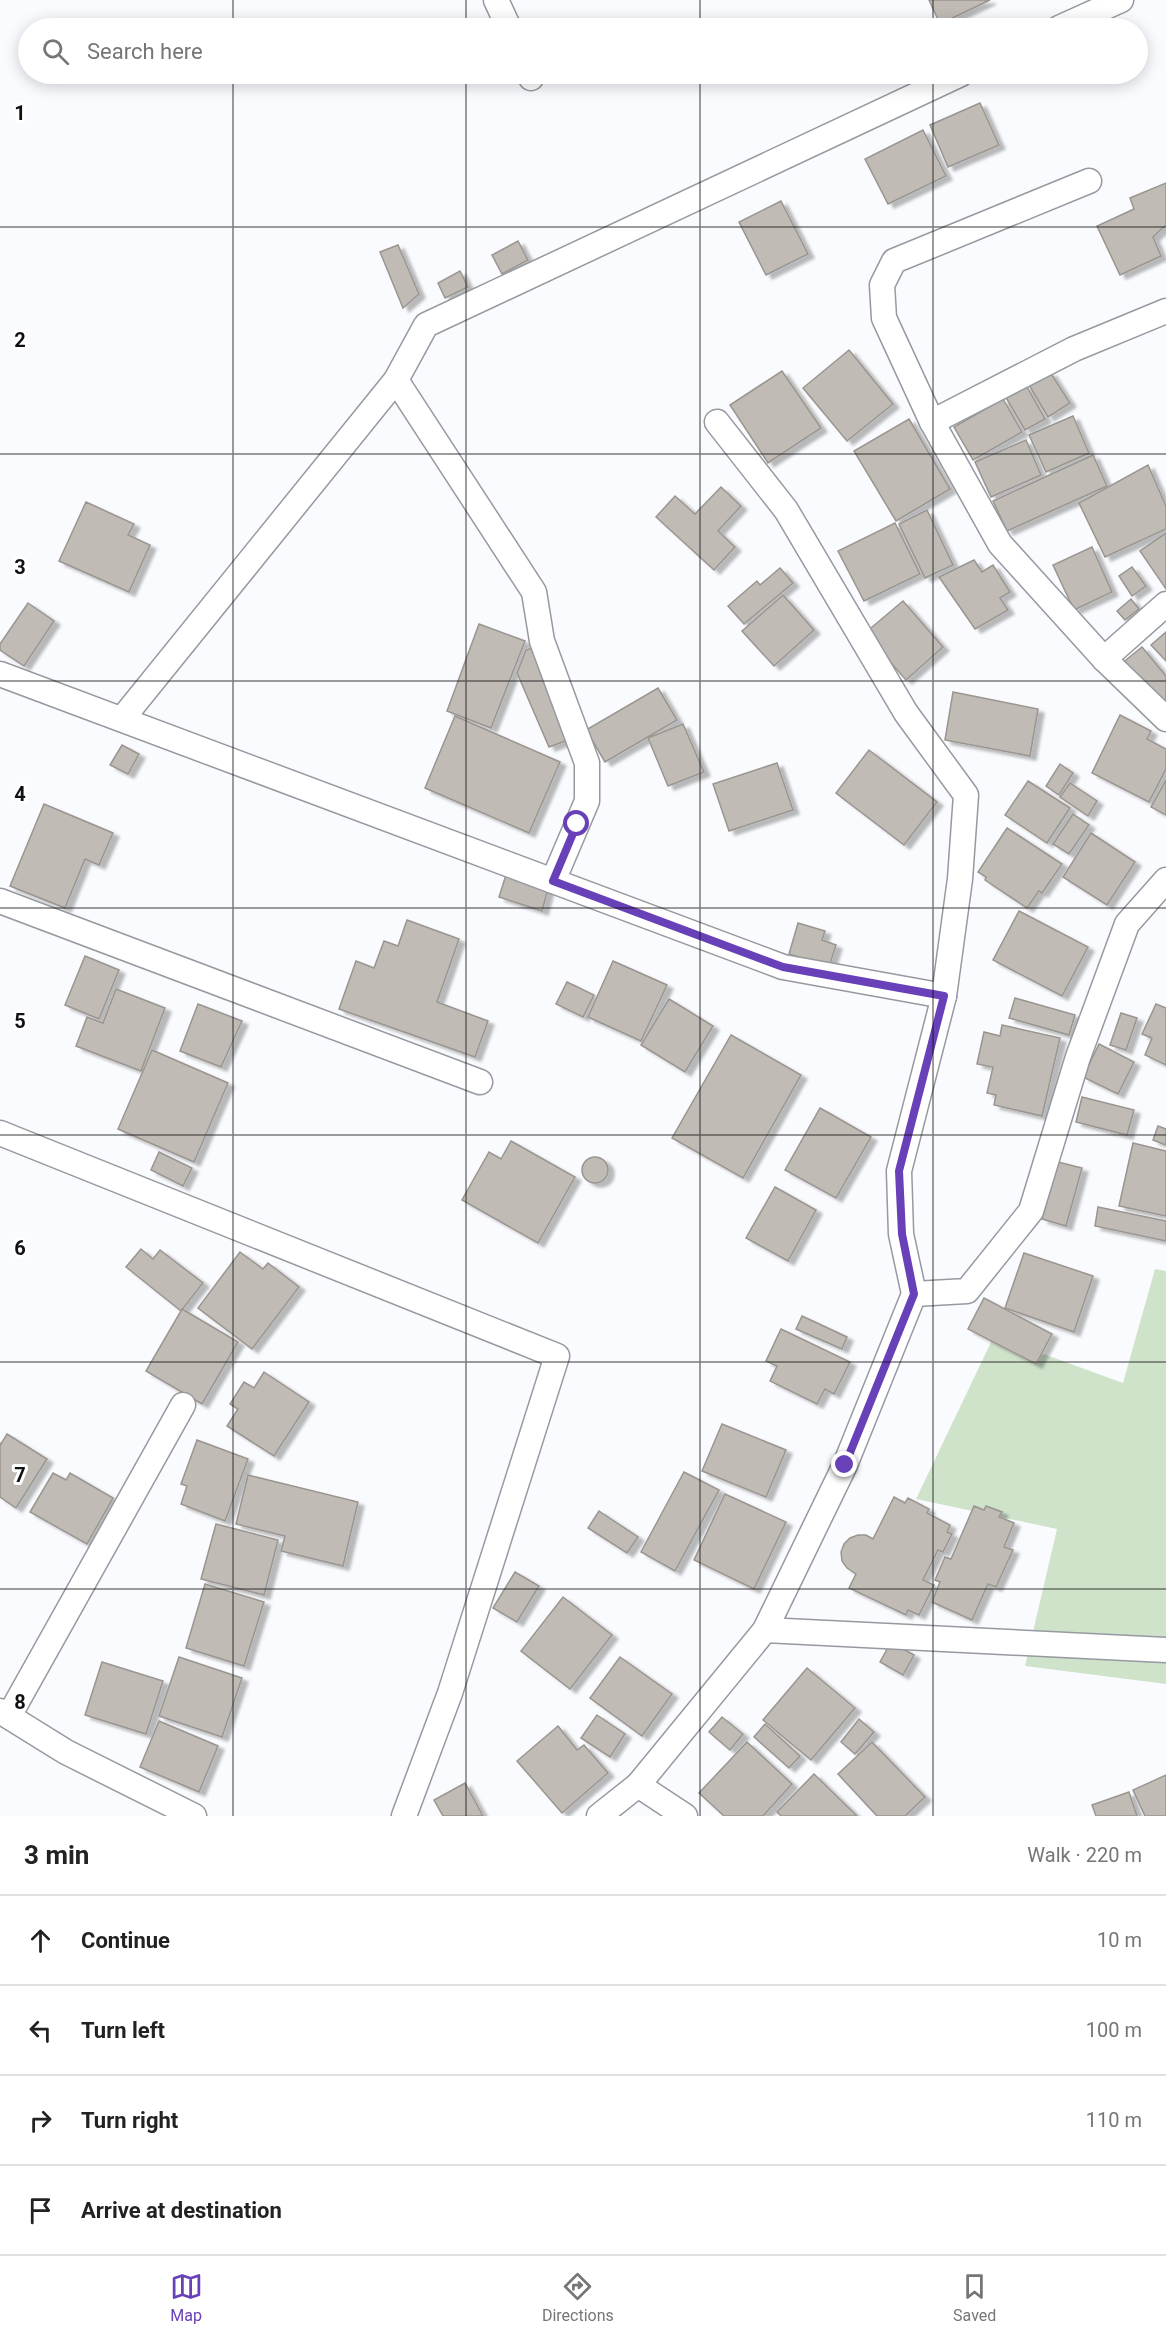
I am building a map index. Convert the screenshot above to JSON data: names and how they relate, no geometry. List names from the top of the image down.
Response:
{
  "page": {
    "search": "Search here",
    "heading": ["3 min", "Walk · 220 m"],
    "list": [
      ["Continue", "10 m"],
      ["Turn left", "100 m"],
      ["Turn right", "110 m"],
      "Arrive at destination"
    ],
    "nav": ["Map", "Directions", "Saved"]
  },
  "grid": {
    "rows": [
      "1",
      "2",
      "3",
      "4",
      "5",
      "6",
      "7",
      "8"
    ]
  }
}
